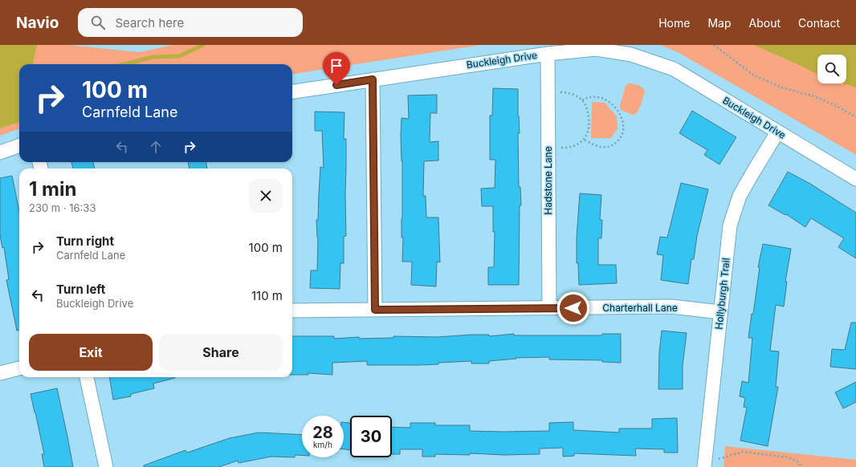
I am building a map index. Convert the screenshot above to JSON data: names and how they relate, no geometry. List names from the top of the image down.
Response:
{
  "streets": {
    "street": [
      "Buckleigh Drive",
      "Hadstone Lane",
      "Hollyburgh Trail",
      "Charterhall Lane"
    ]
  },
  "crossings": [
    ["Buckleigh Drive", "Hadstone Lane"],
    ["Buckleigh Drive", "Hollyburgh Trail"],
    ["Hadstone Lane", "Charterhall Lane"],
    ["Hollyburgh Trail", "Charterhall Lane"]
  ],
  "page": {
    "header": "Navio",
    "search": "Search here",
    "nav": [
      "Home",
      "Map",
      "About",
      "Contact"
    ],
    "turn": ["100 m", "Carnfeld Lane"],
    "heading": ["1 min", "230 m · 16:33"],
    "list": [
      {
        "name": "Turn right",
        "note": "Carnfeld Lane",
        "value": "100 m"
      },
      {
        "name": "Turn left",
        "note": "Buckleigh Drive",
        "value": "110 m"
      }
    ],
    "buttons": ["Exit", "Share"],
    "speed": "28 km/h",
    "limit": "30"
  }
}
